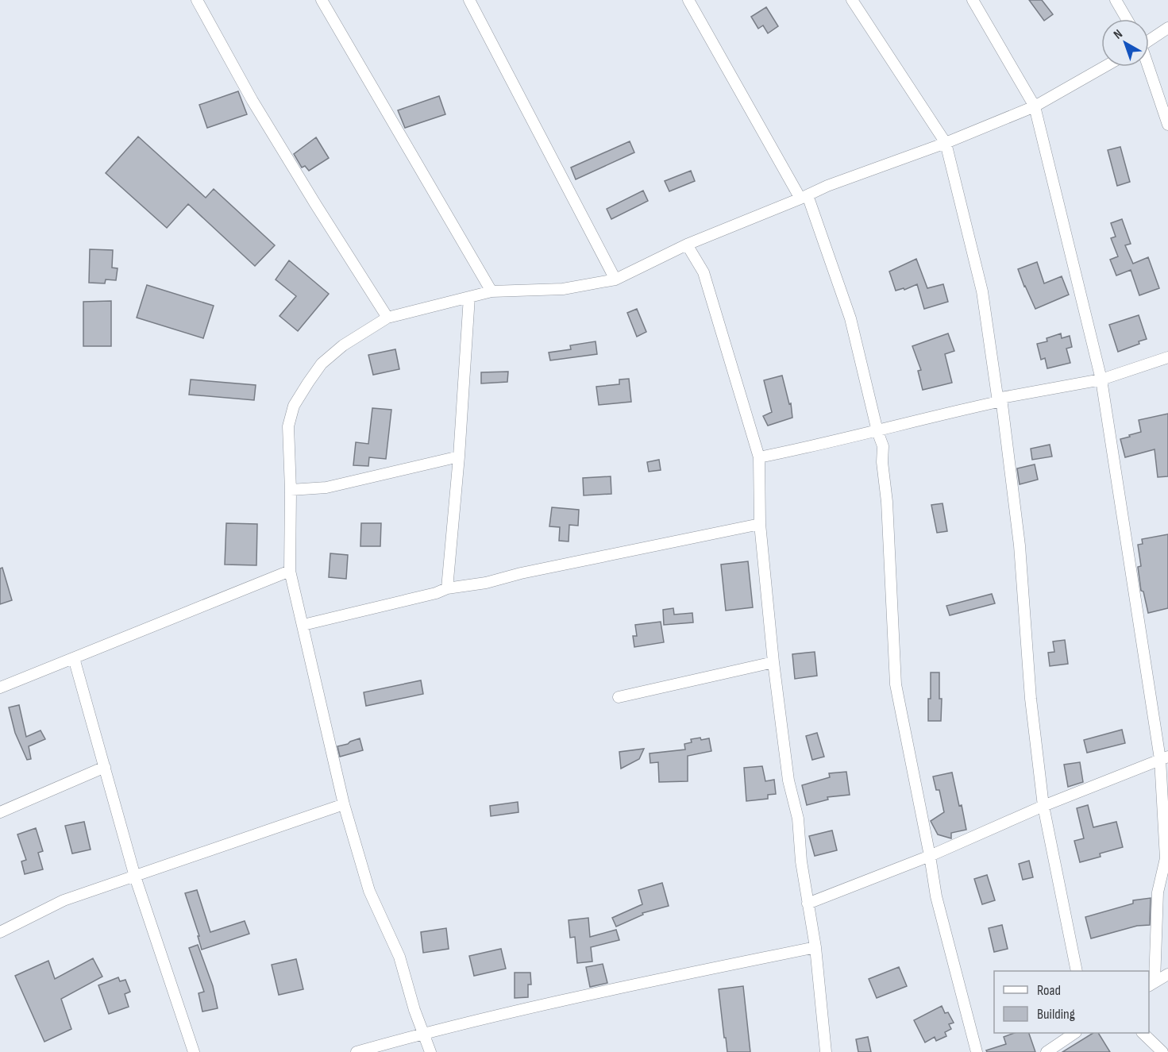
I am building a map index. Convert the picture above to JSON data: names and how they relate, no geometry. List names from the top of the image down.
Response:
{
  "legend": ["Road", "Building"],
  "north": "top left"
}
